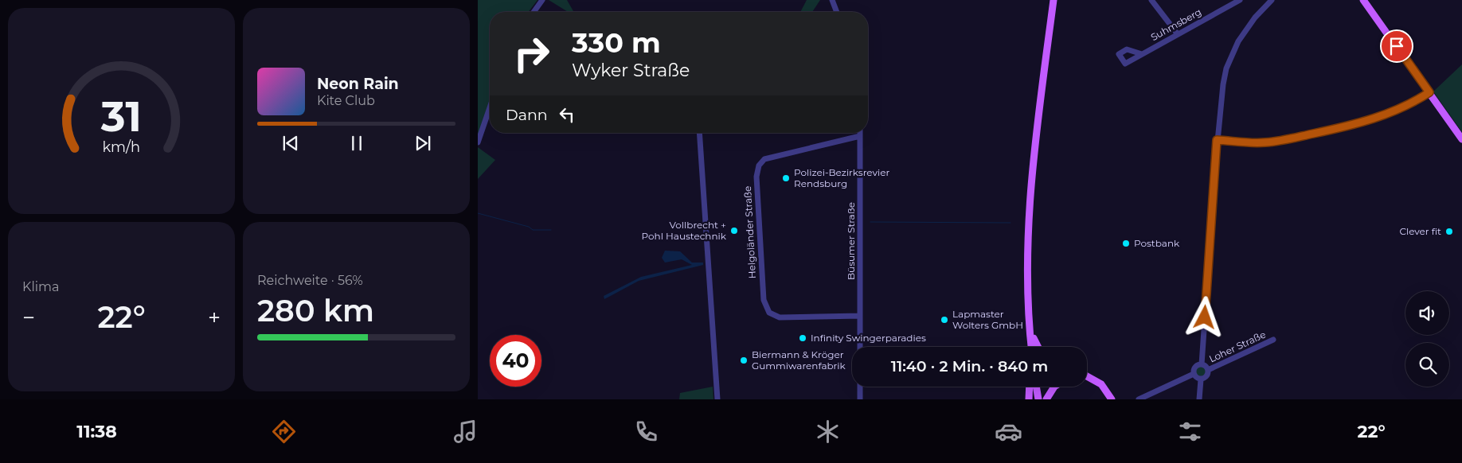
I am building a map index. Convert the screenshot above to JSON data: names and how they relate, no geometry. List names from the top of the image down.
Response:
{
  "streets": {
    "street": [
      "Suhmsberg",
      "Helgoländer Straße",
      "Büsumer Straße",
      "Loher Straße"
    ]
  },
  "crossings": [
    ["Helgoländer Straße", "Büsumer Straße"]
  ],
  "places": [
    "Polizei-Bezirksrevier Rendsburg",
    "Vollbrecht + Pohl Haustechnik",
    "Clever fit",
    "Postbank",
    "Lapmaster Wolters GmbH",
    "Infinity Swingerparadies",
    "Biermann & Kröger Gummiwarenfabrik"
  ],
  "page": {
    "turn": ["330 m", "Wyker Straße"],
    "song": ["Neon Rain", "Kite Club"],
    "then": "Dann",
    "tile": [
      "Klima",
      ["Reichweite · 56%", "280 km"]
    ],
    "heat": ["−", "22°", "+"],
    "limit": "40",
    "trip": "11:40 · 2 Min. · 840 m",
    "tabs": ["11:38", "22°"],
    "gauge": ["31", "km/h"]
  }
}
